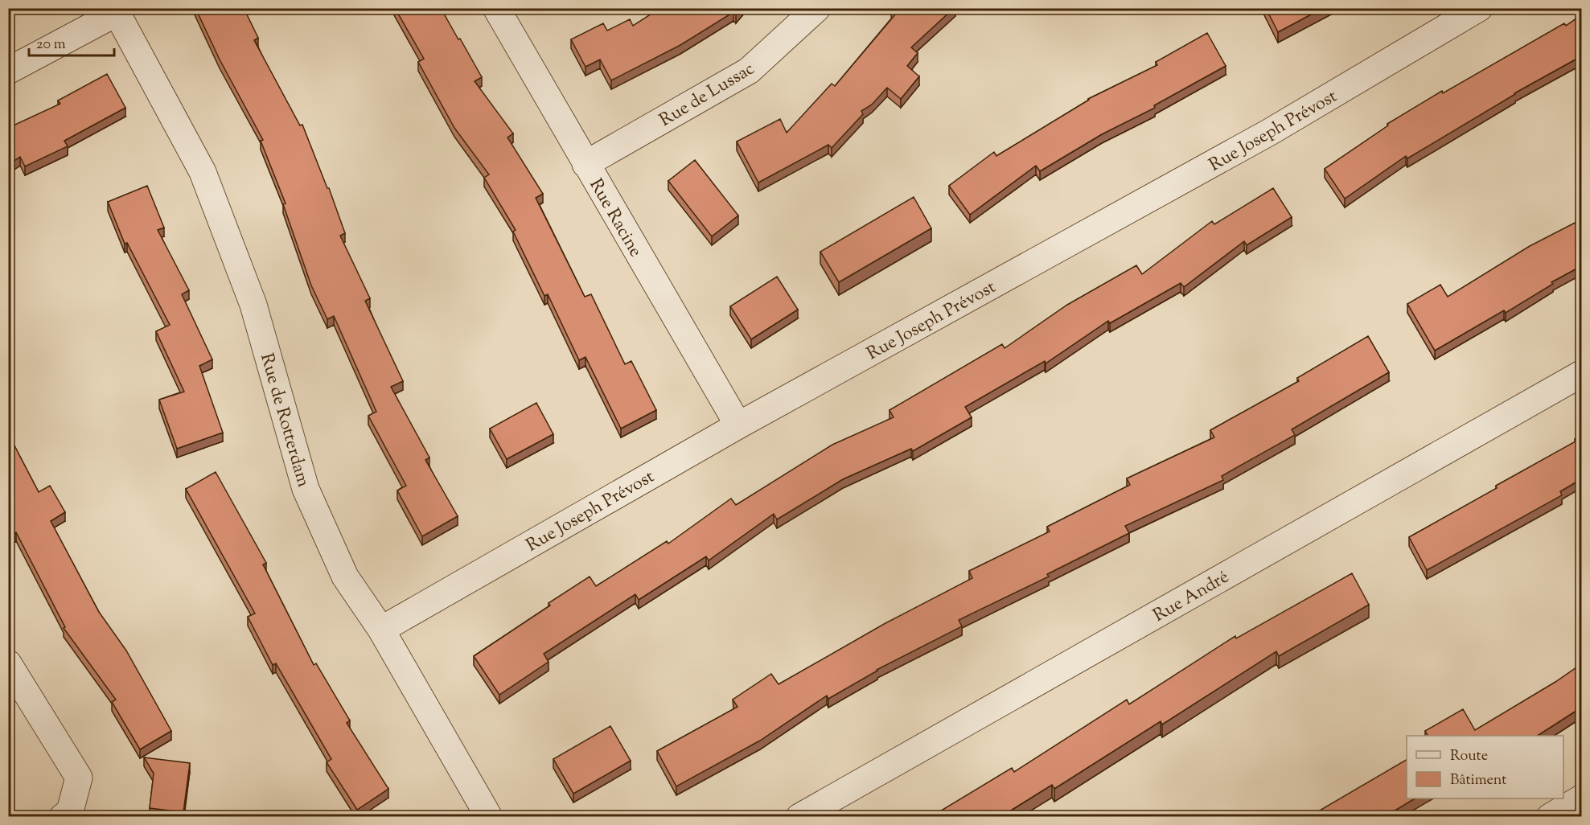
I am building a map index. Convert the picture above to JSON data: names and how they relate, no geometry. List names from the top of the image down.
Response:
{
  "streets": {
    "street": [
      "Rue de Lussac",
      "Rue Joseph Prévost",
      "Rue Racine",
      "Rue de Rotterdam",
      "Rue André"
    ]
  },
  "crossings": [
    ["Rue de Lussac", "Rue Racine"],
    ["Rue Joseph Prévost", "Rue Racine"],
    ["Rue Joseph Prévost", "Rue de Rotterdam"]
  ],
  "legend": ["Route", "Bâtiment"],
  "scale_bar": "20 m"
}
